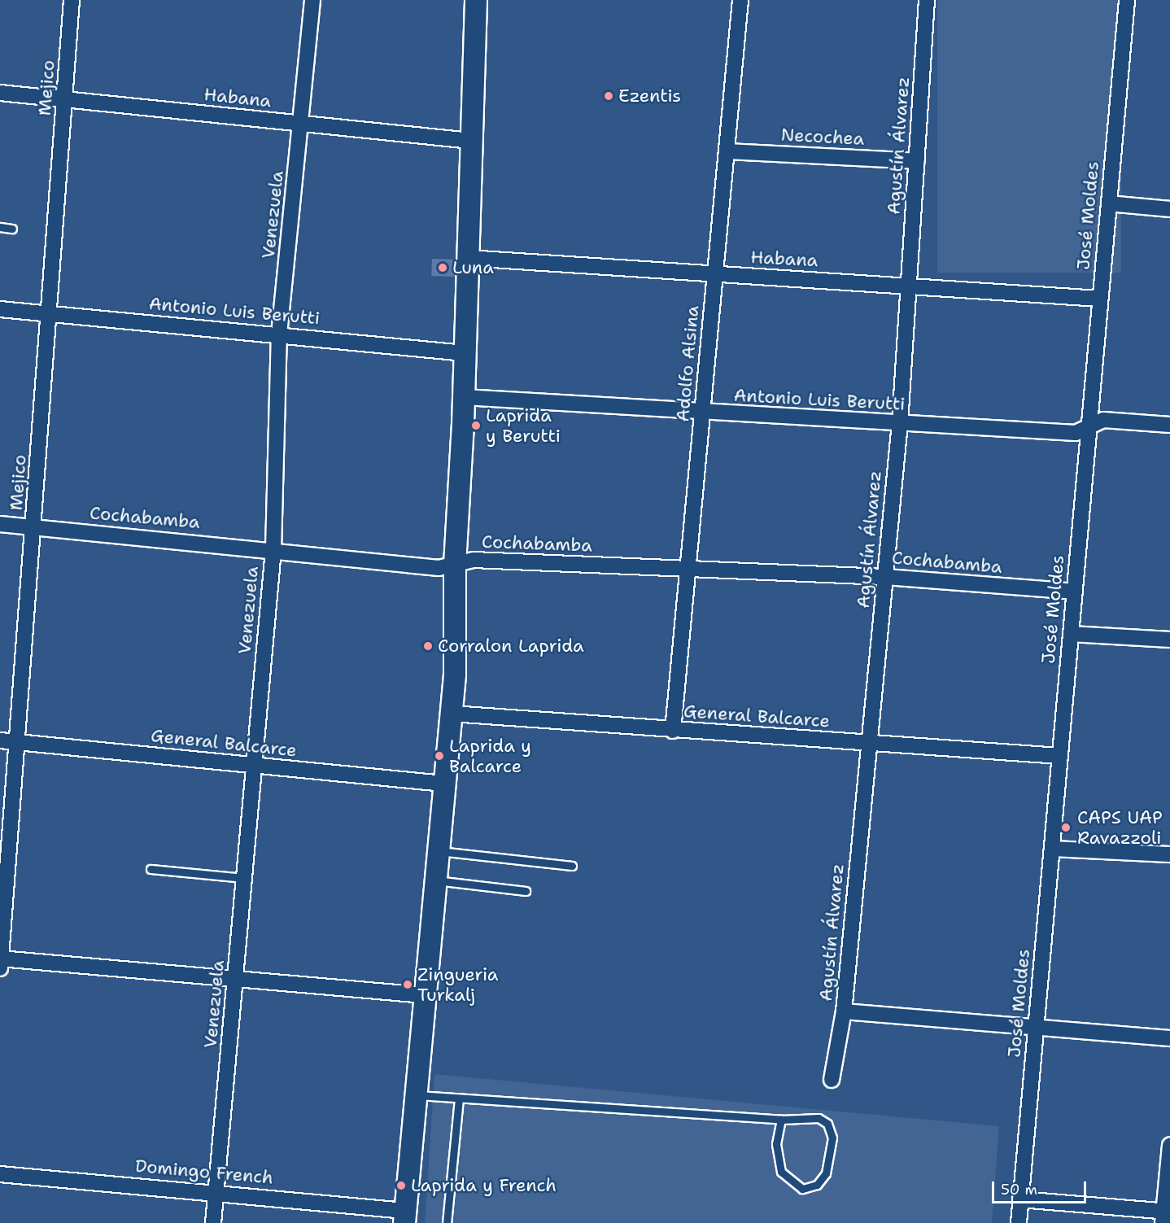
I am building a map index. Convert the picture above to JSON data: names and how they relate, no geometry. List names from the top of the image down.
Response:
{
  "streets": {
    "street": [
      "Mejico",
      "Habana",
      "Necochea",
      "Agustín Álvarez",
      "Venezuela",
      "José Moldes",
      "Antonio Luis Berutti",
      "Adolfo Alsina",
      "Cochabamba",
      "General Balcarce",
      "Domingo French"
    ]
  },
  "crossings": [
    ["Mejico", "Habana"],
    ["Mejico", "Antonio Luis Berutti"],
    ["Mejico", "Cochabamba"],
    ["Mejico", "General Balcarce"],
    ["Habana", "Agustín Álvarez"],
    ["Habana", "Venezuela"],
    ["Habana", "José Moldes"],
    ["Habana", "Adolfo Alsina"],
    ["Necochea", "Agustín Álvarez"],
    ["Necochea", "Adolfo Alsina"],
    ["Agustín Álvarez", "Antonio Luis Berutti"],
    ["Agustín Álvarez", "Cochabamba"],
    ["Agustín Álvarez", "General Balcarce"],
    ["Venezuela", "Antonio Luis Berutti"],
    ["Venezuela", "Cochabamba"],
    ["Venezuela", "General Balcarce"],
    ["Venezuela", "Domingo French"],
    ["José Moldes", "Antonio Luis Berutti"],
    ["José Moldes", "Cochabamba"],
    ["José Moldes", "General Balcarce"],
    ["Antonio Luis Berutti", "Adolfo Alsina"],
    ["Adolfo Alsina", "Cochabamba"],
    ["Adolfo Alsina", "General Balcarce"]
  ],
  "places": [
    "Ezentis",
    "Luna",
    "Laprida y Berutti",
    "Corralon Laprida",
    "Laprida y Balcarce",
    "CAPS UAP Ravazzoli",
    "Zingueria Turkalj",
    "Laprida y French"
  ],
  "scale_bar": "50 m"
}
